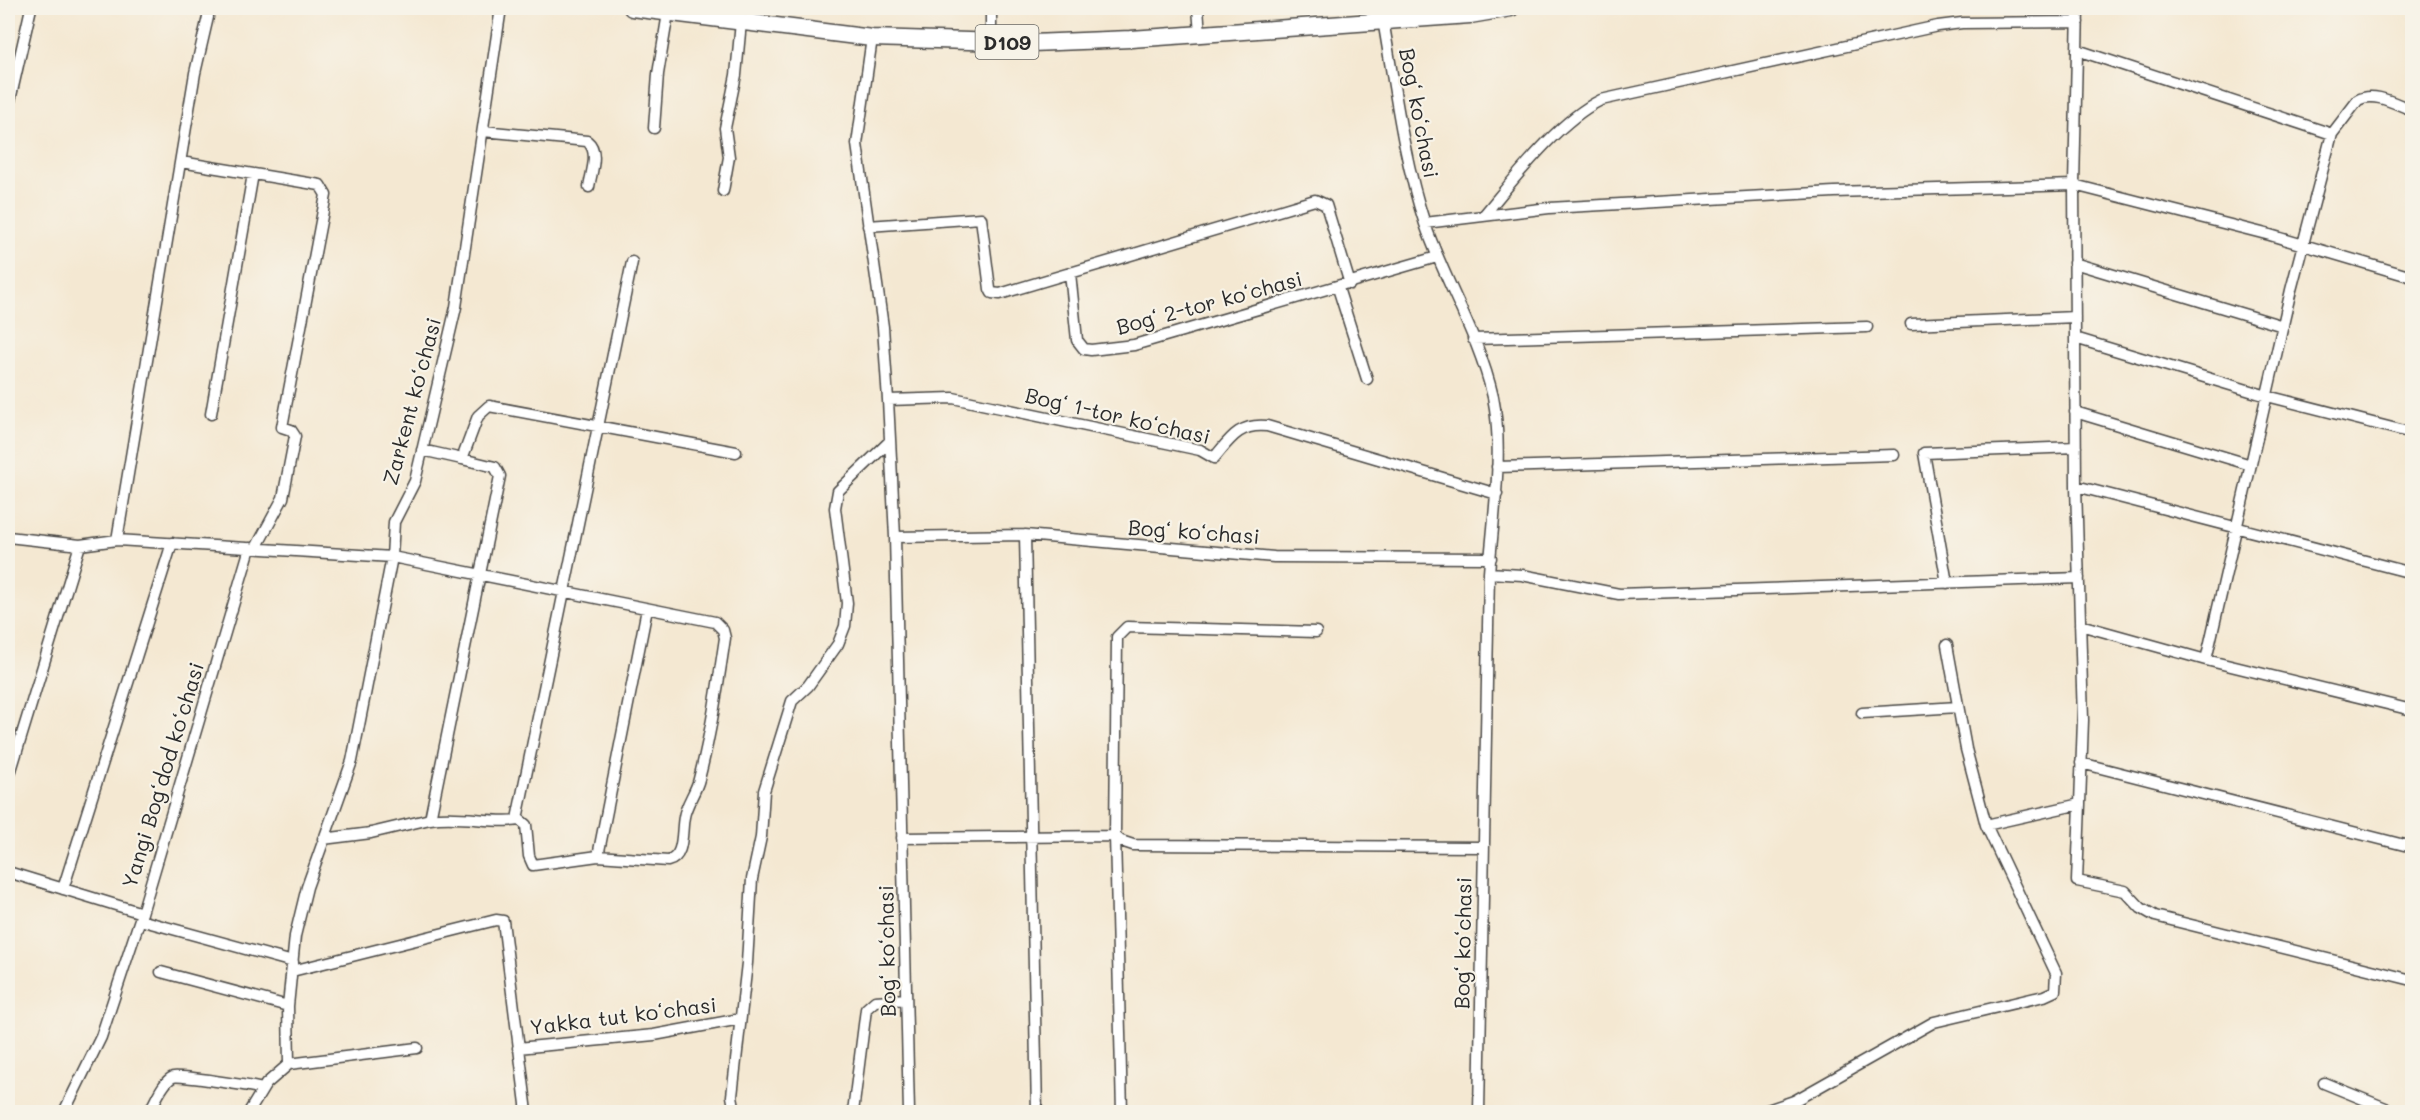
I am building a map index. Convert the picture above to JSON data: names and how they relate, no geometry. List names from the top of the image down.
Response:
{
  "streets": {
    "main road": ["D109"],
    "street": [
      "Bogʻ koʻchasi",
      "Bogʻ 2-tor koʻchasi",
      "Zarkent koʻchasi",
      "Bogʻ 1-tor koʻchasi",
      "Yangi Bogʻdod koʻchasi",
      "Yakka tut koʻchasi"
    ]
  },
  "crossings": [
    ["D109", "Bogʻ koʻchasi"],
    ["Bogʻ koʻchasi", "Bogʻ 2-tor koʻchasi"],
    ["Bogʻ koʻchasi", "Bogʻ 1-tor koʻchasi"]
  ]
}
